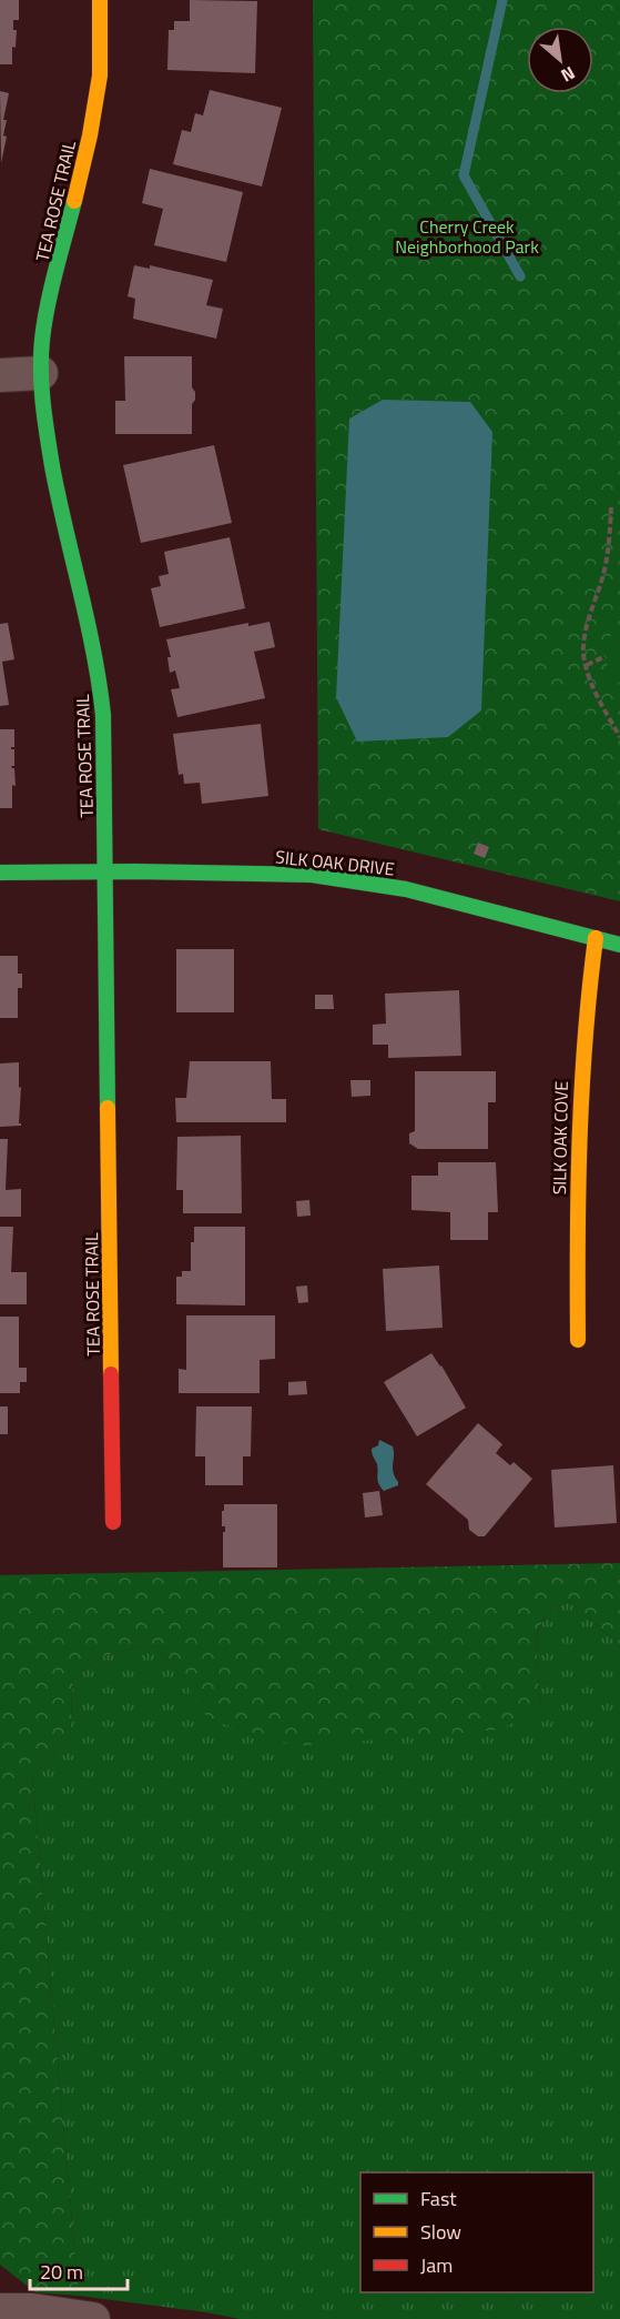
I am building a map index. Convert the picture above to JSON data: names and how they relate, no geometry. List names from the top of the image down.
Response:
{
  "streets": {
    "street": ["TEA ROSE TRAIL", "SILK OAK DRIVE", "SILK OAK COVE"]
  },
  "crossings": [
    ["TEA ROSE TRAIL", "SILK OAK DRIVE"],
    ["SILK OAK DRIVE", "SILK OAK COVE"]
  ],
  "parks": ["Cherry Creek Neighborhood Park"],
  "legend": ["Fast", "Slow", "Jam"],
  "scale_bar": "20 m",
  "north": "bottom right"
}
